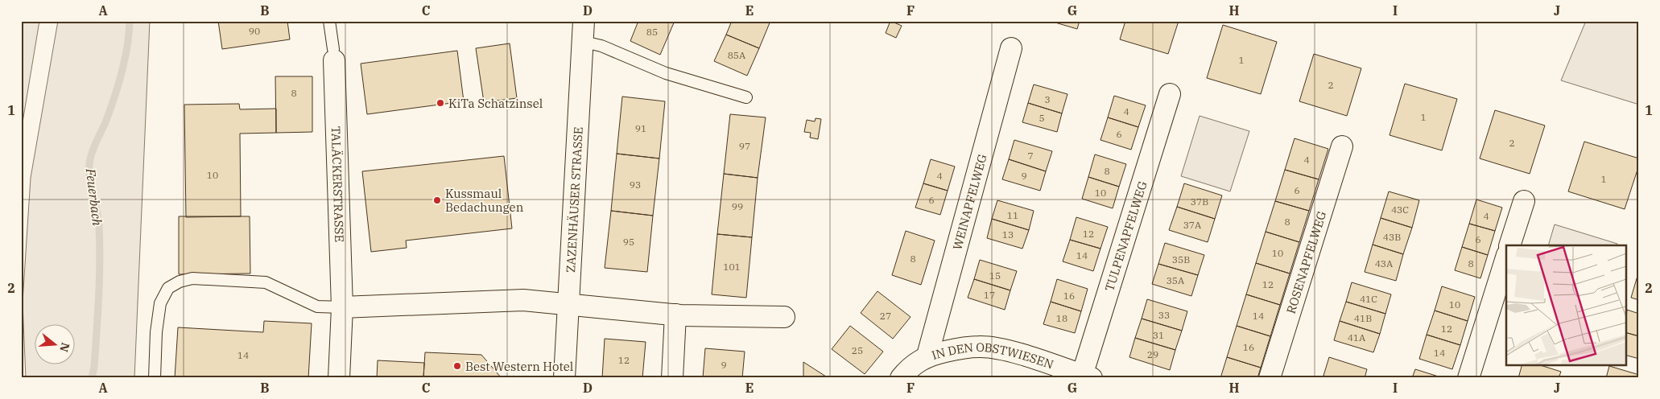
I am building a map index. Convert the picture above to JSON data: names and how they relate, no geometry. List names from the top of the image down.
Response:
{
  "streets": {
    "street": [
      "TALÄCKERSTRASSE",
      "ZAZENHÄUSER STRASSE",
      "WEINAPFELWEG",
      "TULPENAPFELWEG",
      "ROSENAPFELWEG",
      "IN DEN OBSTWIESEN"
    ]
  },
  "crossings": [
    ["WEINAPFELWEG", "IN DEN OBSTWIESEN"],
    ["TULPENAPFELWEG", "IN DEN OBSTWIESEN"]
  ],
  "water": ["Feuerbach"],
  "places": ["KiTa Schatzinsel", "Kussmaul Bedachungen", "Best Western Hotel"],
  "house_numbers": [
    "90",
    "85",
    "85A",
    "1",
    "2",
    "8",
    "3",
    "4",
    "1",
    "5",
    "91",
    "6",
    "2",
    "97",
    "7",
    "4",
    "8",
    "10",
    "4",
    "9",
    "1",
    "93",
    "6",
    "10",
    "6",
    "37B",
    "99",
    "43C",
    "11",
    "4",
    "8",
    "37A",
    "12",
    "13",
    "43B",
    "6",
    "95",
    "10",
    "14",
    "8",
    "35B",
    "43A",
    "8",
    "101",
    "15",
    "35A",
    "12",
    "17",
    "16",
    "41C",
    "10",
    "33",
    "27",
    "14",
    "18",
    "41B",
    "12",
    "31",
    "41A",
    "16",
    "25",
    "14",
    "29",
    "14",
    "12",
    "9"
  ],
  "north": "right",
  "grid": {
    "columns": [
      "A",
      "B",
      "C",
      "D",
      "E",
      "F",
      "G",
      "H",
      "I",
      "J"
    ],
    "rows": ["1", "2"]
  }
}
